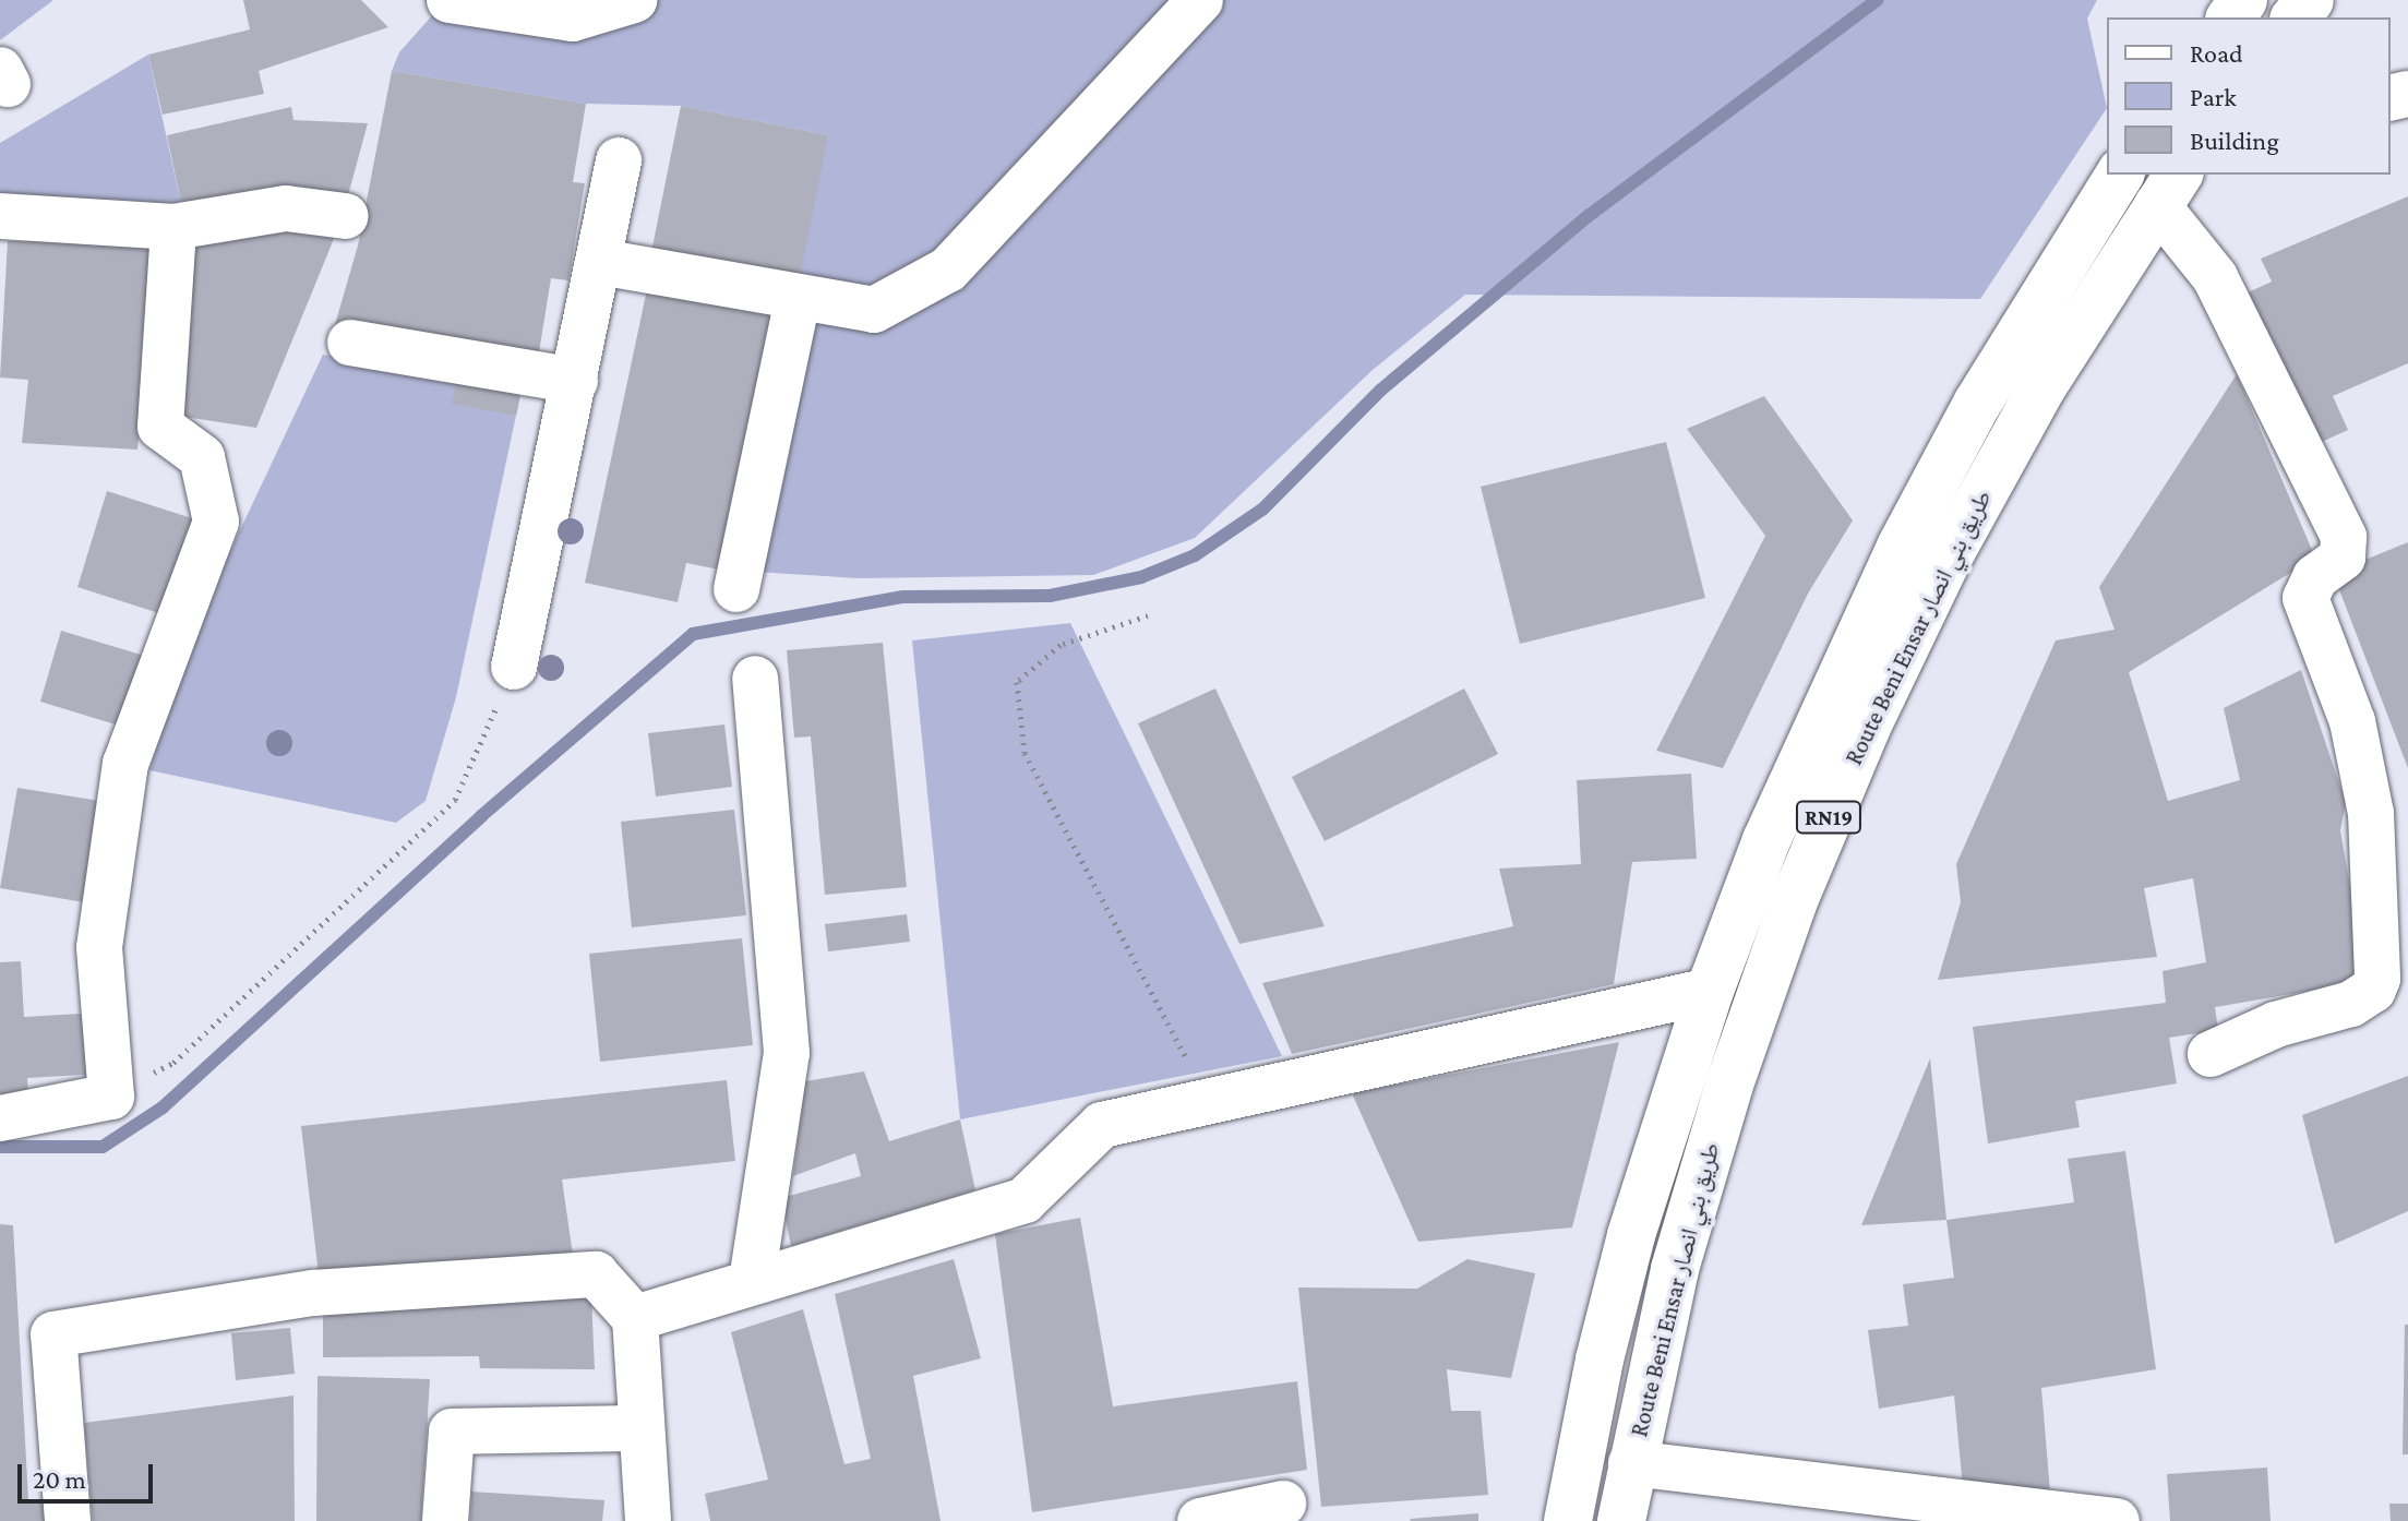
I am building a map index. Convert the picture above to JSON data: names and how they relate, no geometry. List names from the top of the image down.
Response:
{
  "streets": {
    "highway": ["Route Beni Ensar طريق بني انصار", "RN19"]
  },
  "legend": ["Road", "Park", "Building"],
  "scale_bar": "20 m"
}
